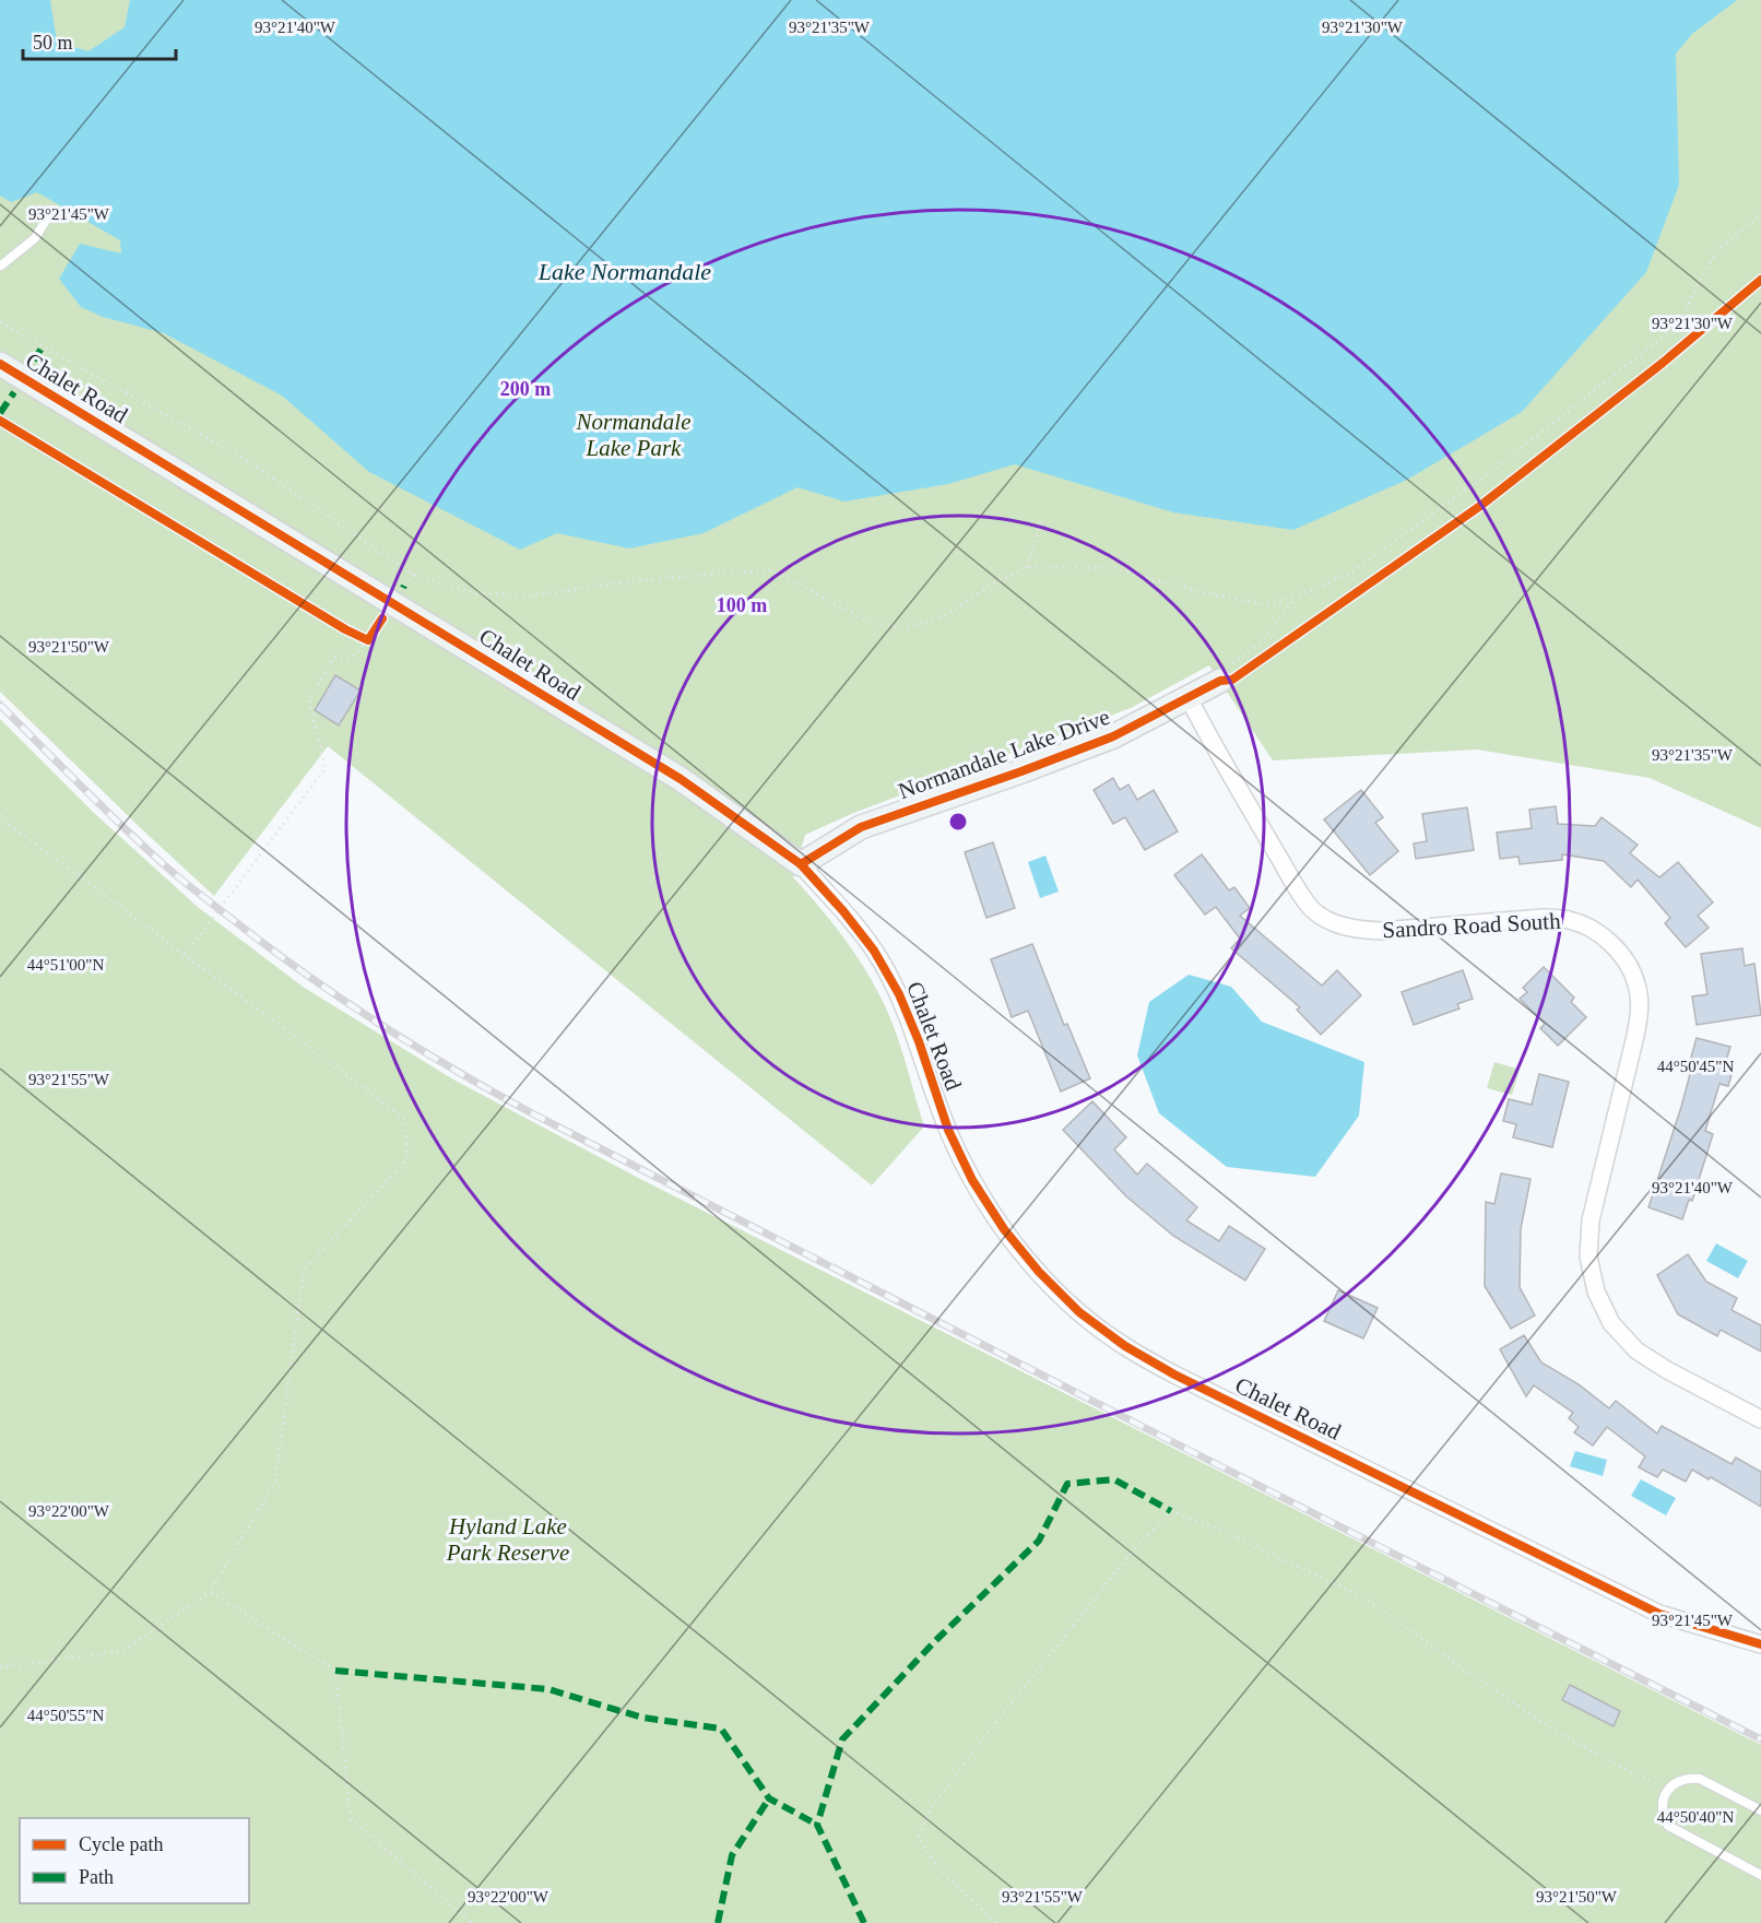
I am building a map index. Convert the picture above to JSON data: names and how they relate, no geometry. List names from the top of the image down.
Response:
{
  "streets": {
    "street": ["Chalet Road", "Normandale Lake Drive", "Sandro Road South"]
  },
  "crossings": [
    ["Chalet Road", "Normandale Lake Drive"],
    ["Normandale Lake Drive", "Sandro Road South"]
  ],
  "water": ["Lake Normandale"],
  "parks": ["Normandale Lake Park", "Hyland Lake Park Reserve"],
  "legend": ["Cycle path", "Path"],
  "scale_bar": "50 m",
  "coordinates": [
    "93°21'40\"W",
    "93°21'35\"W",
    "93°21'30\"W",
    "93°21'45\"W",
    "93°21'50\"W",
    "44°51'00\"N",
    "44°50'45\"N",
    "93°21'55\"W",
    "93°22'00\"W",
    "44°50'55\"N",
    "44°50'40\"N"
  ],
  "rings": ["200 m", "100 m"]
}
